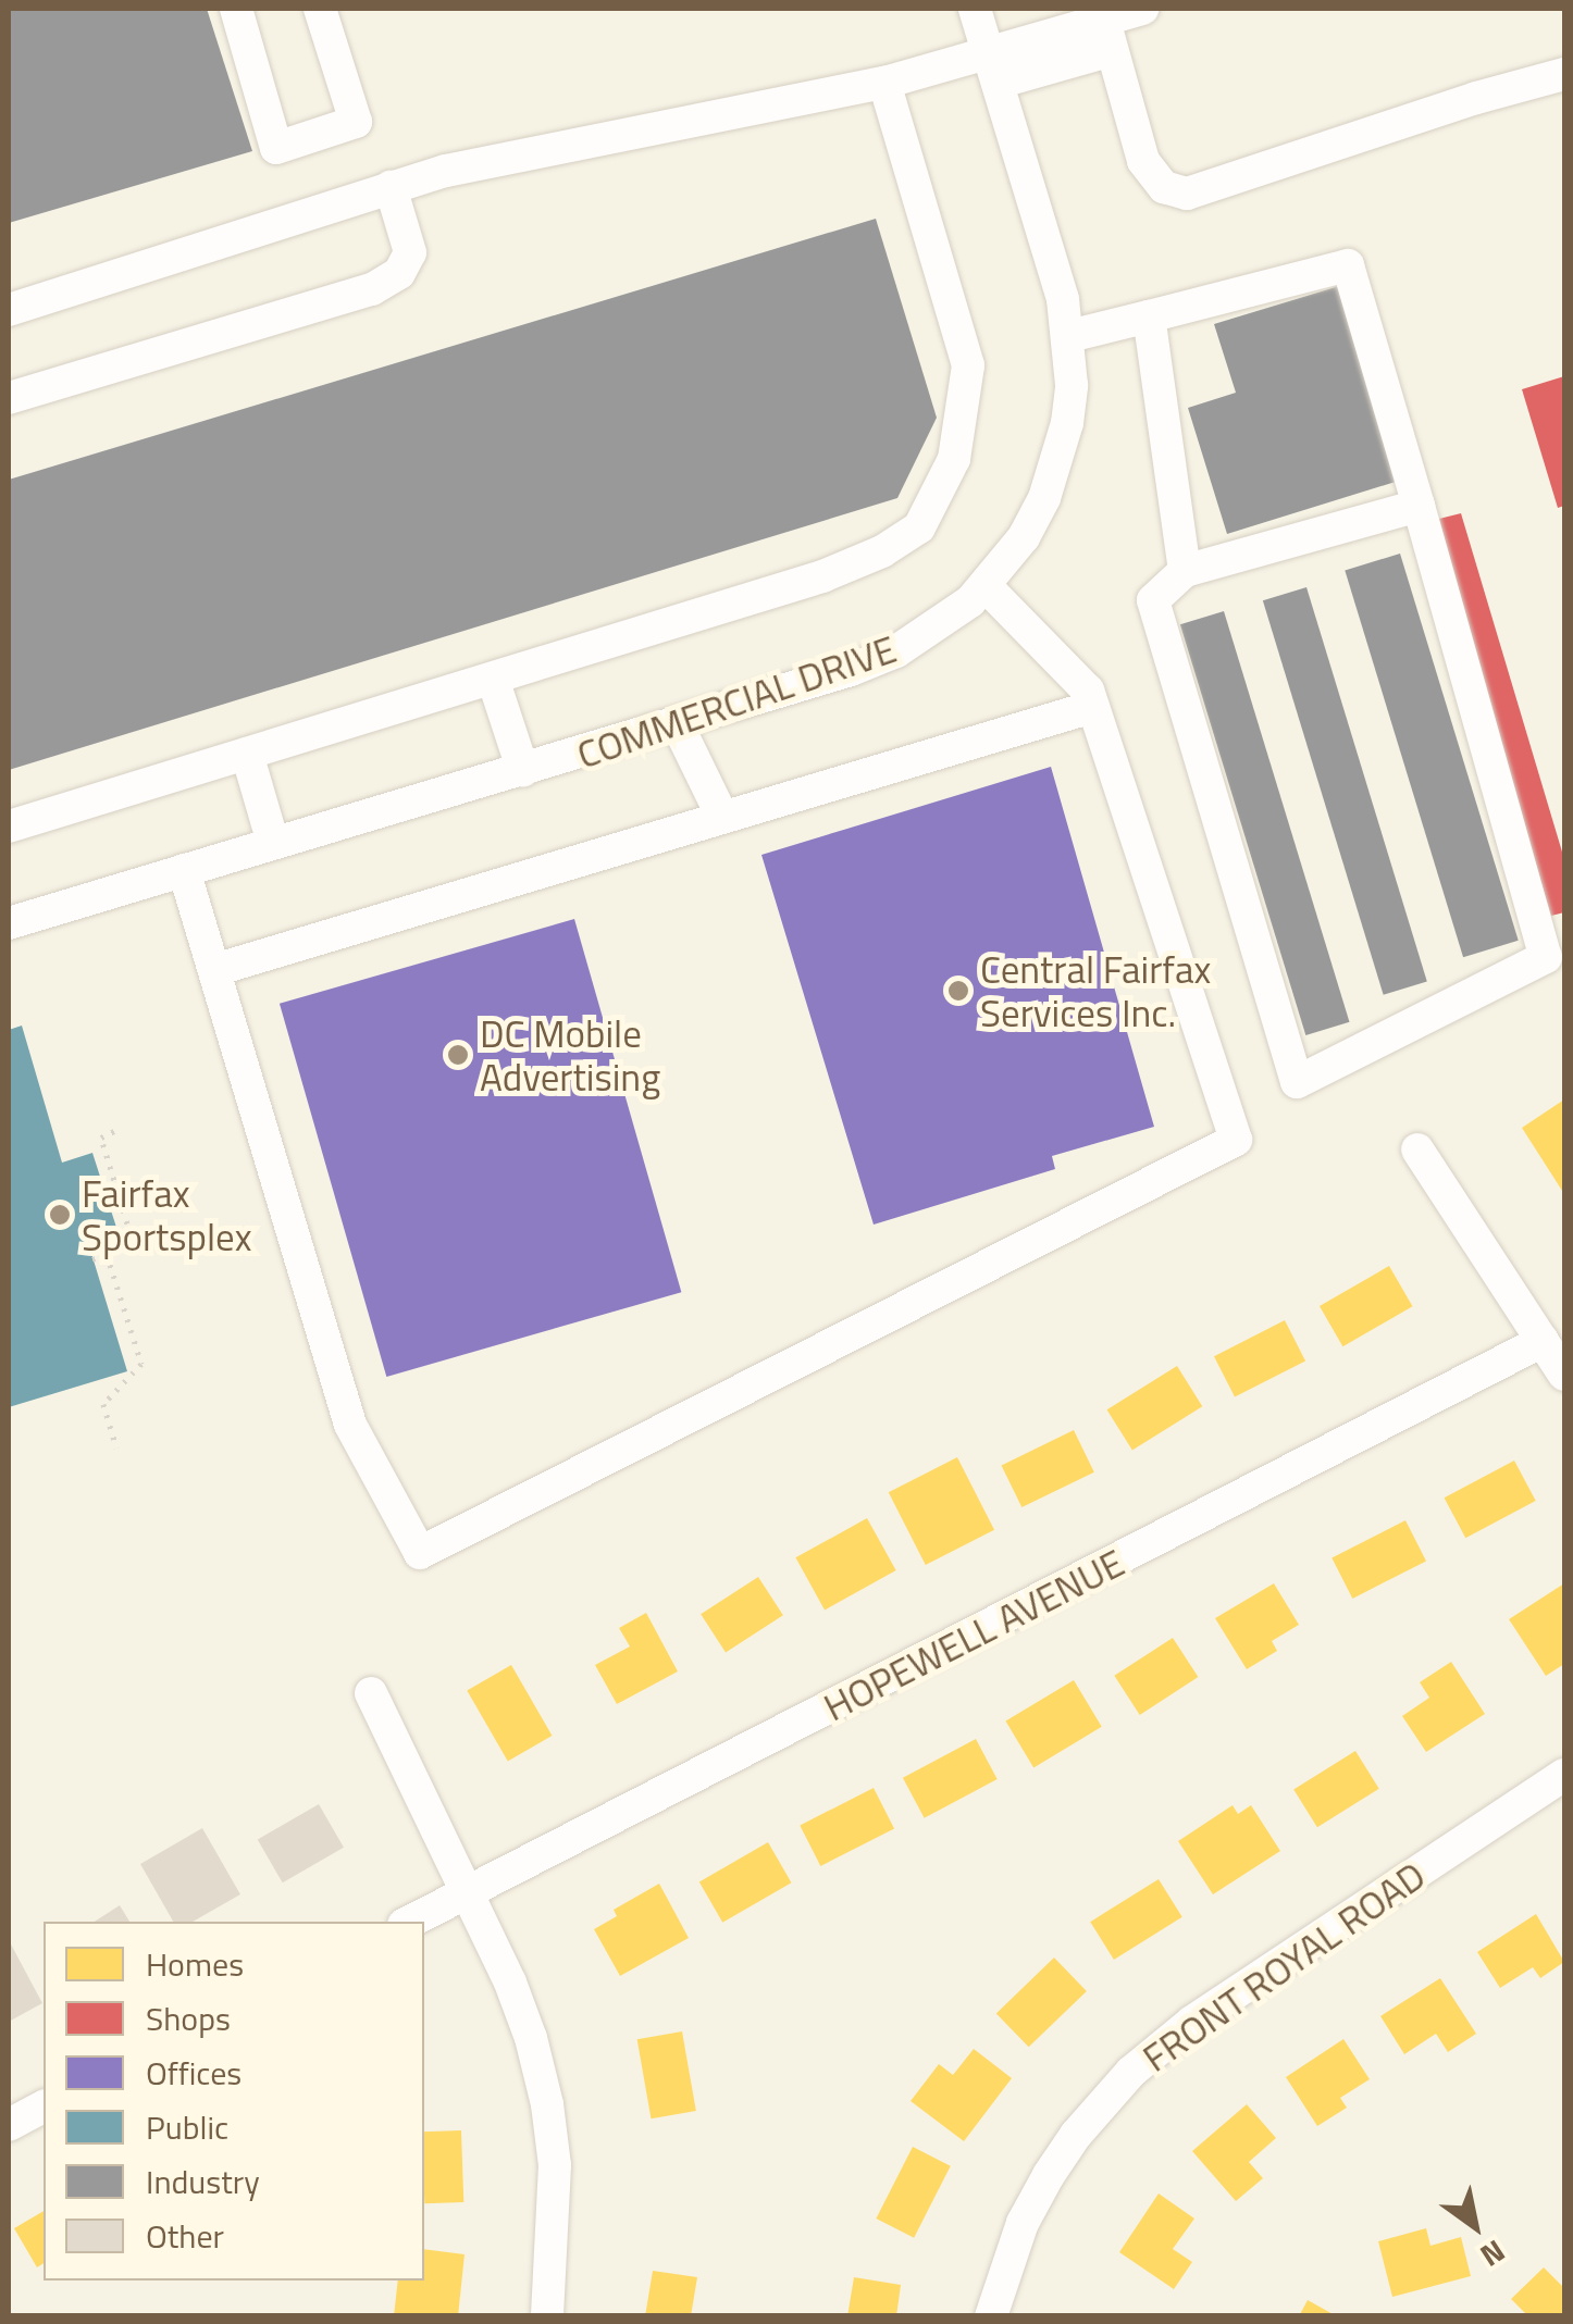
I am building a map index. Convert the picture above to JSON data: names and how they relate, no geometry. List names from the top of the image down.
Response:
{
  "streets": {
    "street": ["COMMERCIAL DRIVE", "HOPEWELL AVENUE", "FRONT ROYAL ROAD"]
  },
  "places": ["Central Fairfax Services Inc.", "DC Mobile Advertising", "Fairfax Sportsplex"],
  "legend": [
    "Homes",
    "Shops",
    "Offices",
    "Public",
    "Industry",
    "Other"
  ],
  "north": "bottom right"
}
